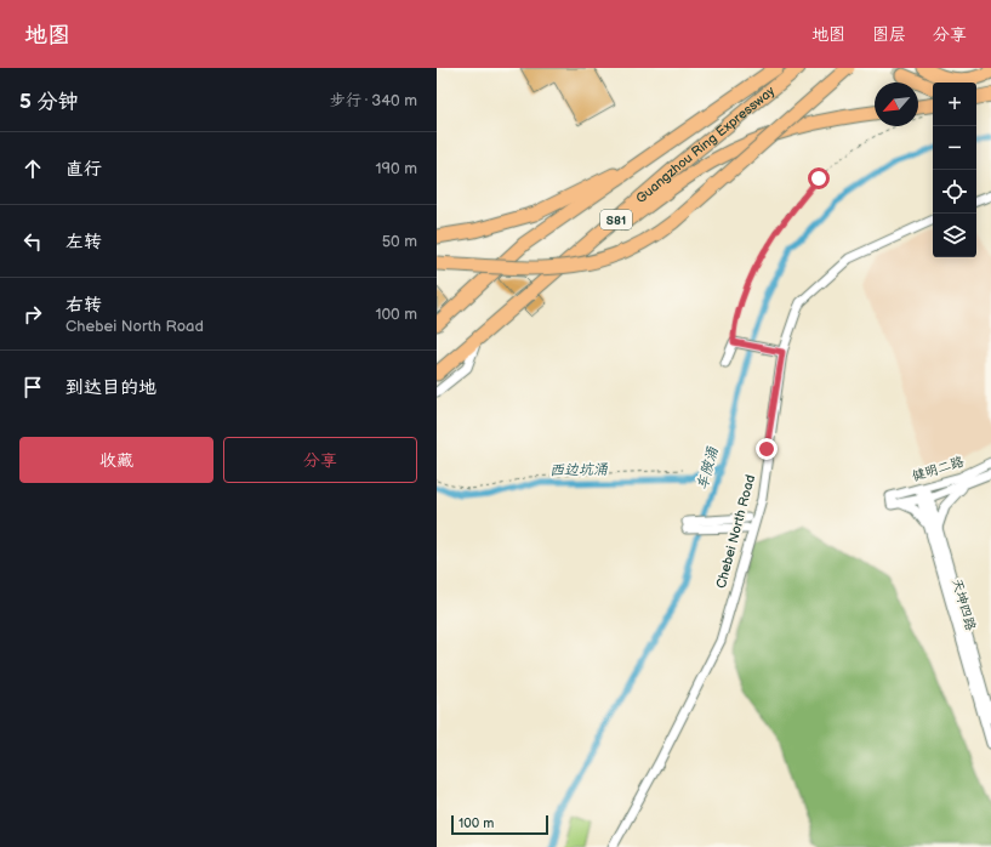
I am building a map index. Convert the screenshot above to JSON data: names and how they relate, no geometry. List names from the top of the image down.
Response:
{
  "streets": {
    "highway": ["Guangzhou Ring Expressway", "S81"],
    "street": ["健明二路", "Chebei North Road", "天坤四路"]
  },
  "crossings": [
    ["健明二路", "天坤四路"]
  ],
  "water": ["车陂涌", "西边坑涌"],
  "scale_bar": "100 m",
  "north": "bottom left",
  "page": {
    "header": "地图",
    "nav": ["地图", "图层", "分享"],
    "heading": ["5 分钟", "步行 · 340 m"],
    "map_buttons": ["+", "−"],
    "list": [
      ["直行", "190 m"],
      ["左转", "50 m"],
      ["右转", "Chebei North Road", "100 m"],
      "到达目的地"
    ],
    "buttons": ["收藏", "分享"],
    "scale": "100 m"
  }
}
